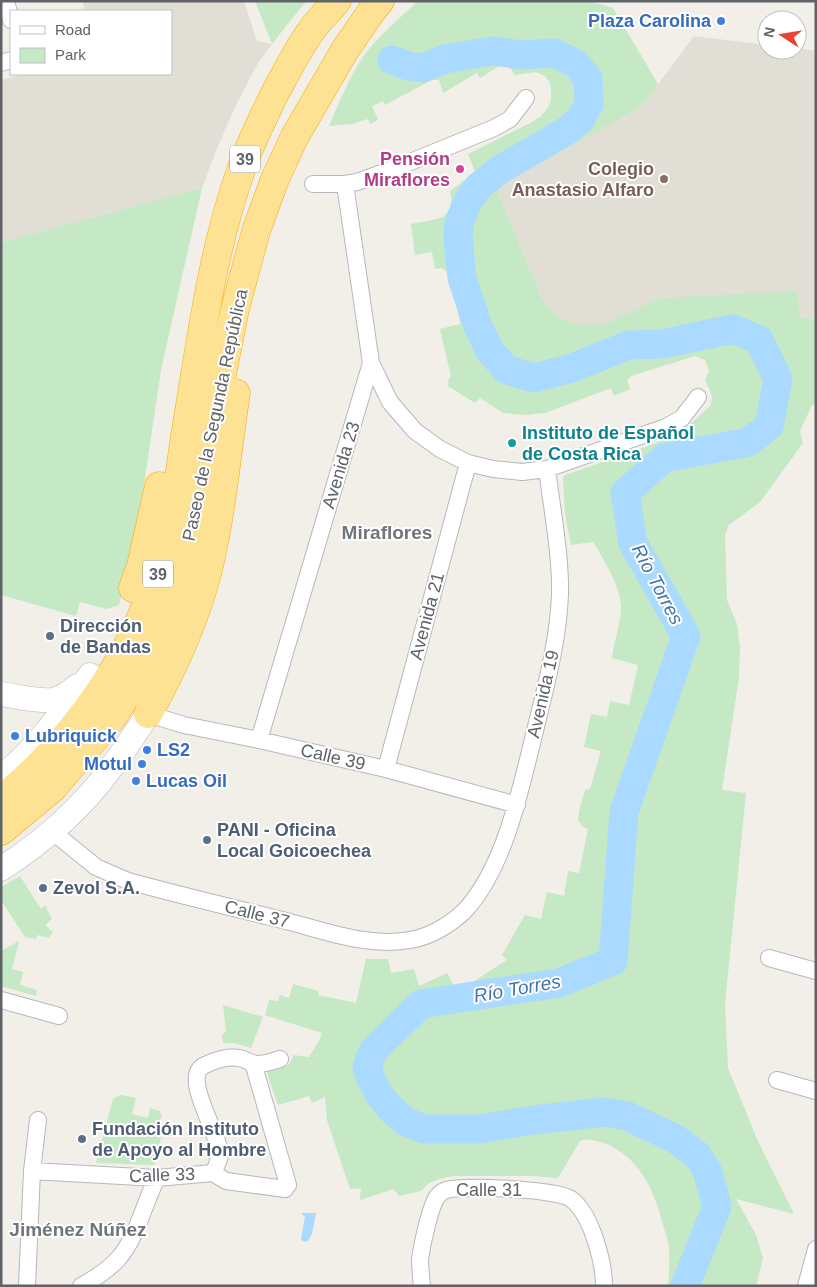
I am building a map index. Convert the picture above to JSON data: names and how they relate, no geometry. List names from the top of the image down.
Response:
{
  "streets": {
    "highway": ["39", "Paseo de la Segunda República"],
    "street": [
      "Avenida 23",
      "Avenida 21",
      "Avenida 19",
      "Calle 39",
      "Calle 37",
      "Calle 33",
      "Calle 31"
    ]
  },
  "crossings": [
    ["Avenida 23", "Calle 39"],
    ["Avenida 21", "Calle 39"],
    ["Avenida 19", "Calle 39"],
    ["Avenida 19", "Calle 37"]
  ],
  "districts": ["Miraflores", "Jiménez Núñez"],
  "water": ["Río Torres"],
  "places": [
    "Plaza Carolina",
    "Pensión Miraflores",
    "Colegio Anastasio Alfaro",
    "Instituto de Español de Costa Rica",
    "Dirección de Bandas",
    "Lubriquick",
    "LS2",
    "Motul",
    "Lucas Oil",
    "PANI - Oficina Local Goicoechea",
    "Zevol S.A.",
    "Fundación Instituto de Apoyo al Hombre"
  ],
  "legend": ["Road", "Park"],
  "north": "left"
}
